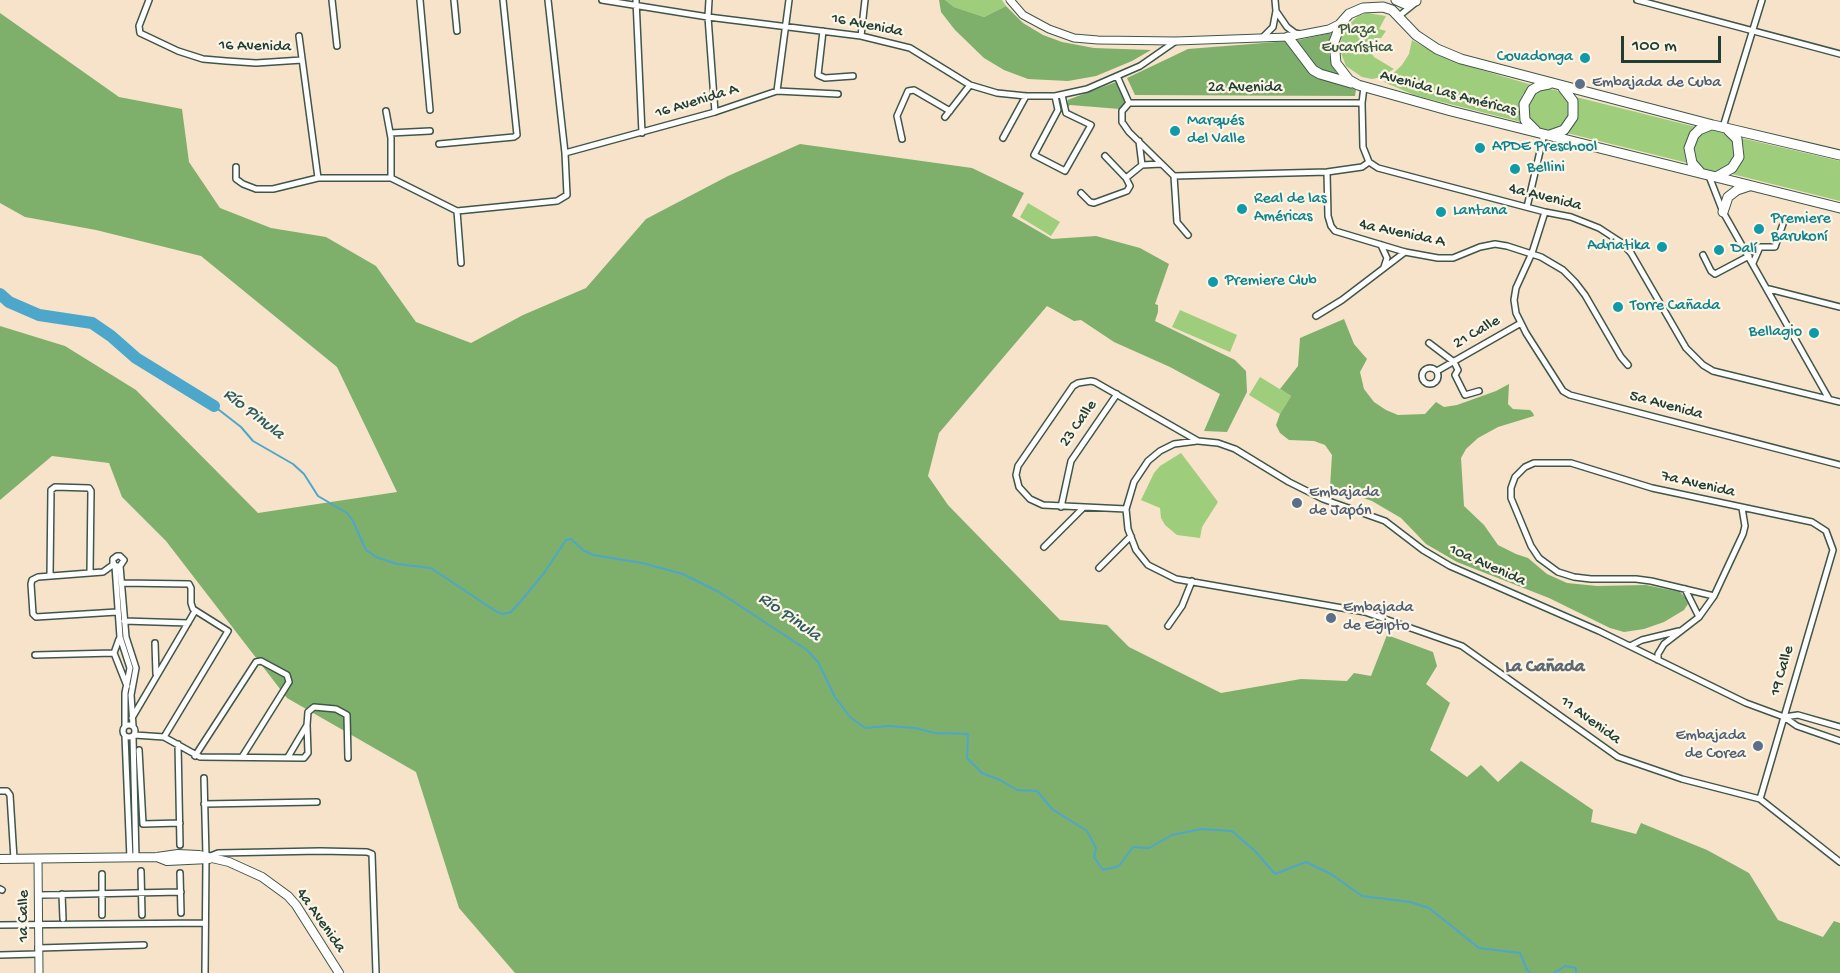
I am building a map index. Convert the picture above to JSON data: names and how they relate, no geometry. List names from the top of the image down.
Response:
{
  "streets": {
    "main road": ["Avenida Las Américas", "4a Avenida"],
    "street": [
      "16 Avenida",
      "2a Avenida",
      "16 Avenida A",
      "4a Avenida A",
      "21 Calle",
      "5a Avenida",
      "23 Calle",
      "7a Avenida",
      "10a Avenida",
      "19 Calle",
      "11 Avenida",
      "1a Calle"
    ]
  },
  "crossings": [
    ["4a Avenida", "21 Calle"],
    ["4a Avenida", "1a Calle"],
    ["4a Avenida A", "21 Calle"],
    ["21 Calle", "5a Avenida"],
    ["23 Calle", "10a Avenida"],
    ["7a Avenida", "19 Calle"],
    ["10a Avenida", "19 Calle"],
    ["19 Calle", "11 Avenida"]
  ],
  "districts": ["La Cañada"],
  "water": ["Río Pinula"],
  "parks": ["Plaza Eucarística"],
  "places": [
    "Covadonga",
    "Embajada de Cuba",
    "Marqués del Valle",
    "APDE Preschool",
    "Bellini",
    "Real de las Américas",
    "Lantana",
    "Premiere Barukoní",
    "Adriatika",
    "Dalí",
    "Premiere Club",
    "Torre Cañada",
    "Bellagio",
    "Embajada de Japón",
    "Embajada de Egipto",
    "Embajada de Corea"
  ],
  "scale_bar": "100 m"
}
